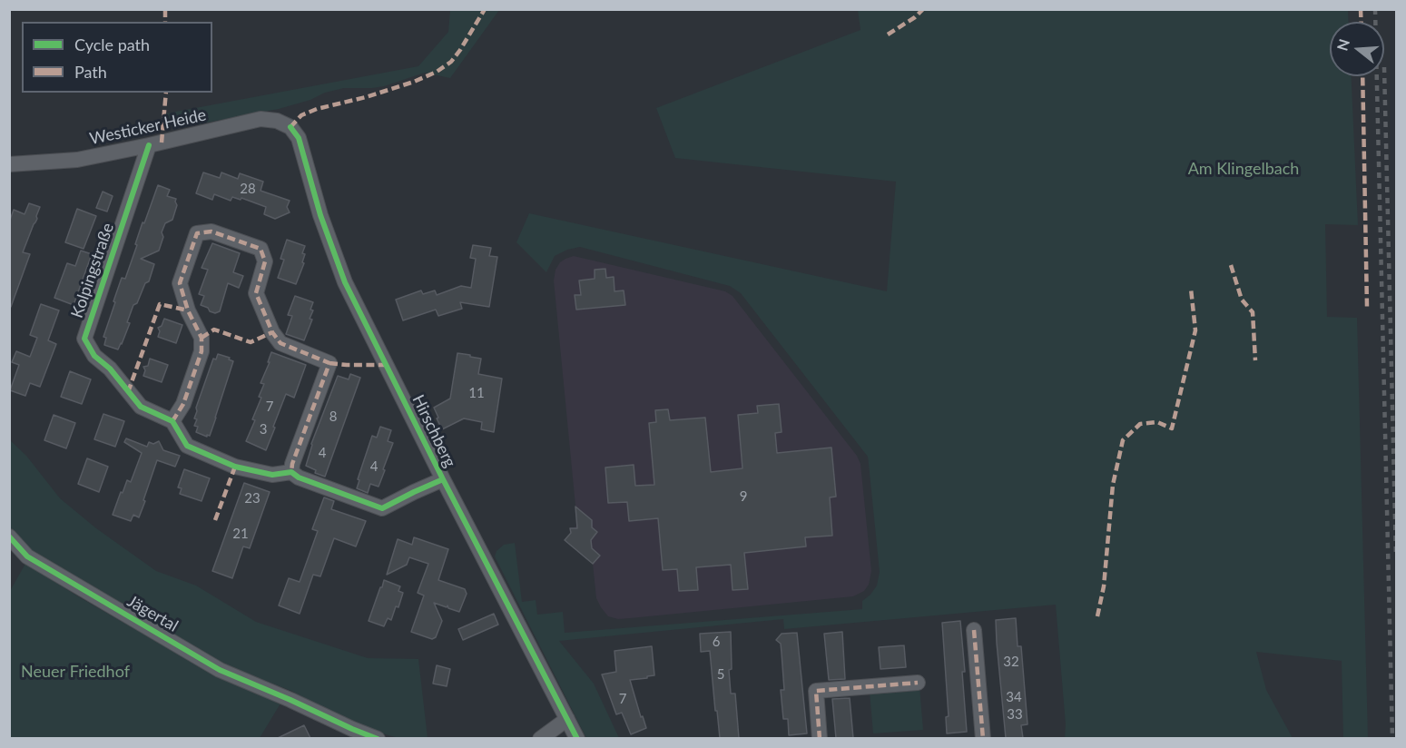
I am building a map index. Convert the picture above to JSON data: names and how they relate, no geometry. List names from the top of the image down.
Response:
{
  "streets": {
    "street": [
      "Westicker Heide",
      "Kolpingstraße",
      "Hirschberg",
      "Jägertal"
    ]
  },
  "crossings": [
    ["Westicker Heide", "Kolpingstraße"],
    ["Westicker Heide", "Hirschberg"]
  ],
  "parks": ["Am Klingelbach", "Neuer Friedhof"],
  "house_numbers": [
    "28",
    "11",
    "7",
    "8",
    "3",
    "4",
    "4",
    "9",
    "23",
    "21",
    "6",
    "32",
    "5",
    "34",
    "7",
    "33"
  ],
  "legend": ["Cycle path", "Path"],
  "north": "left"
}
